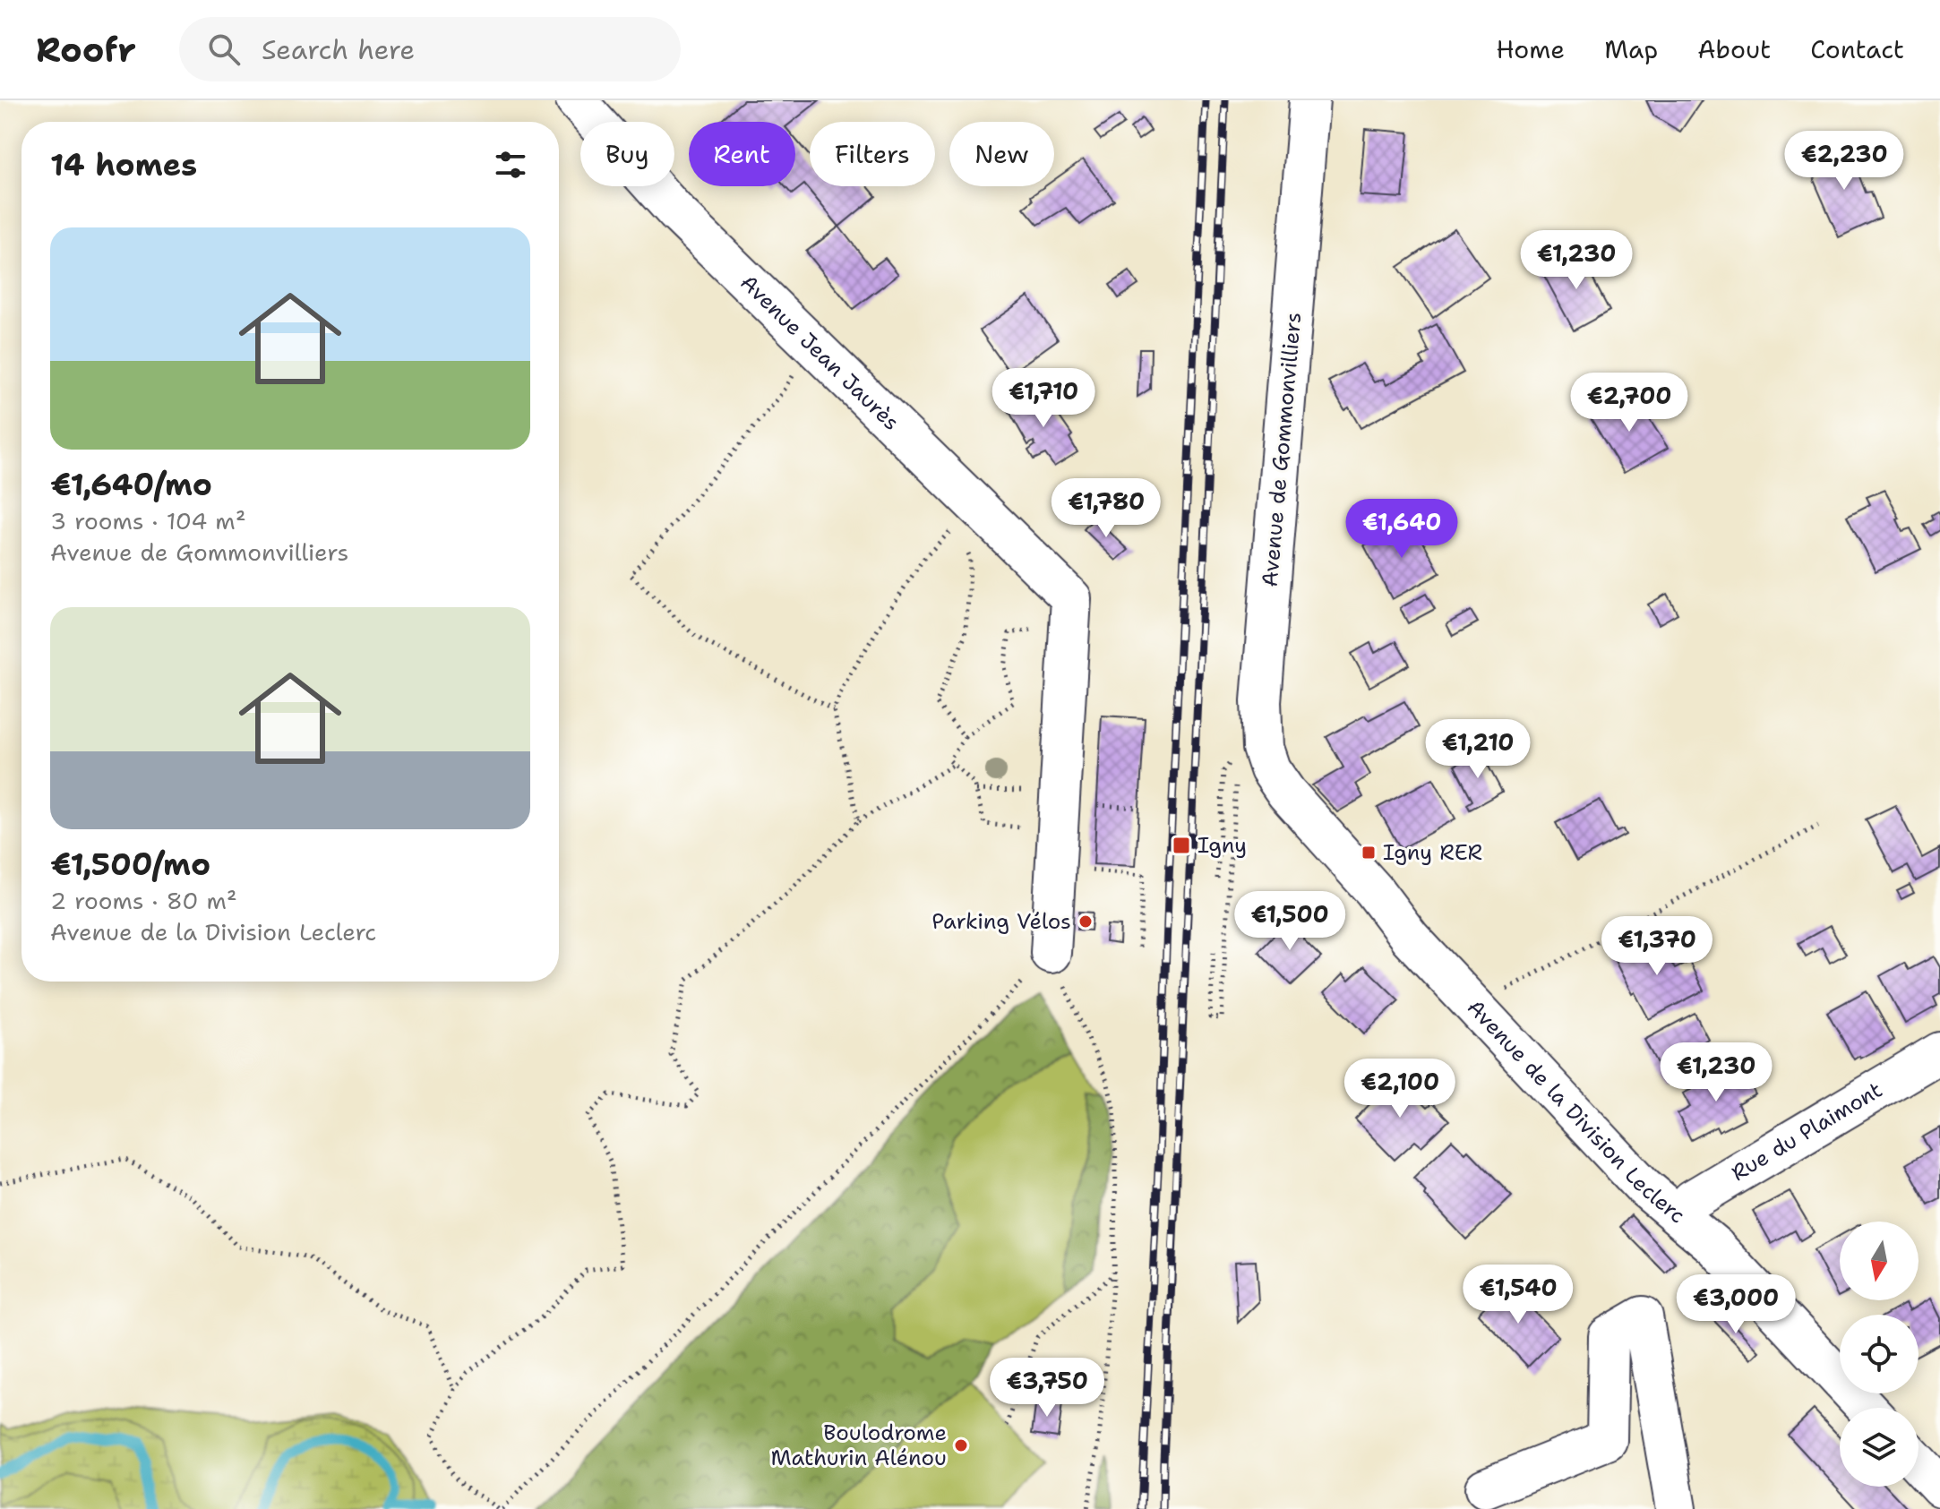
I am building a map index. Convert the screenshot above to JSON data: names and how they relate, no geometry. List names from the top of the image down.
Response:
{
  "streets": {
    "street": [
      "Avenue Jean Jaurès",
      "Avenue de Gommonvilliers",
      "Avenue de la Division Leclerc",
      "Rue du Plaimont"
    ]
  },
  "crossings": [
    ["Avenue de Gommonvilliers", "Avenue de la Division Leclerc"],
    ["Avenue de la Division Leclerc", "Rue du Plaimont"]
  ],
  "places": {
    "transit": ["Igny", "Igny RER"],
    "other": ["Parking Vélos", "Boulodrome Mathurin Alénou"]
  },
  "north": "bottom",
  "page": {
    "header": "Roofr",
    "search": "Search here",
    "nav": [
      "Home",
      "Map",
      "About",
      "Contact"
    ],
    "chip": [
      "Buy",
      "Rent",
      "Filters",
      "New"
    ],
    "heading": "14 homes",
    "price": [
      "€2,230",
      "€1,230",
      "€1,710",
      "€2,700",
      "€1,780",
      "€1,640",
      "€1,210",
      "€1,500",
      "€1,370",
      "€1,230",
      "€2,100",
      "€1,540",
      "€3,000",
      "€3,750"
    ],
    "list": [
      {
        "name": "€1,640/mo",
        "note": "3 rooms · 104 m² · Avenue de Gommonvilliers"
      },
      {
        "name": "€1,500/mo",
        "note": "2 rooms · 80 m² · Avenue de la Division Leclerc"
      }
    ]
  }
}
